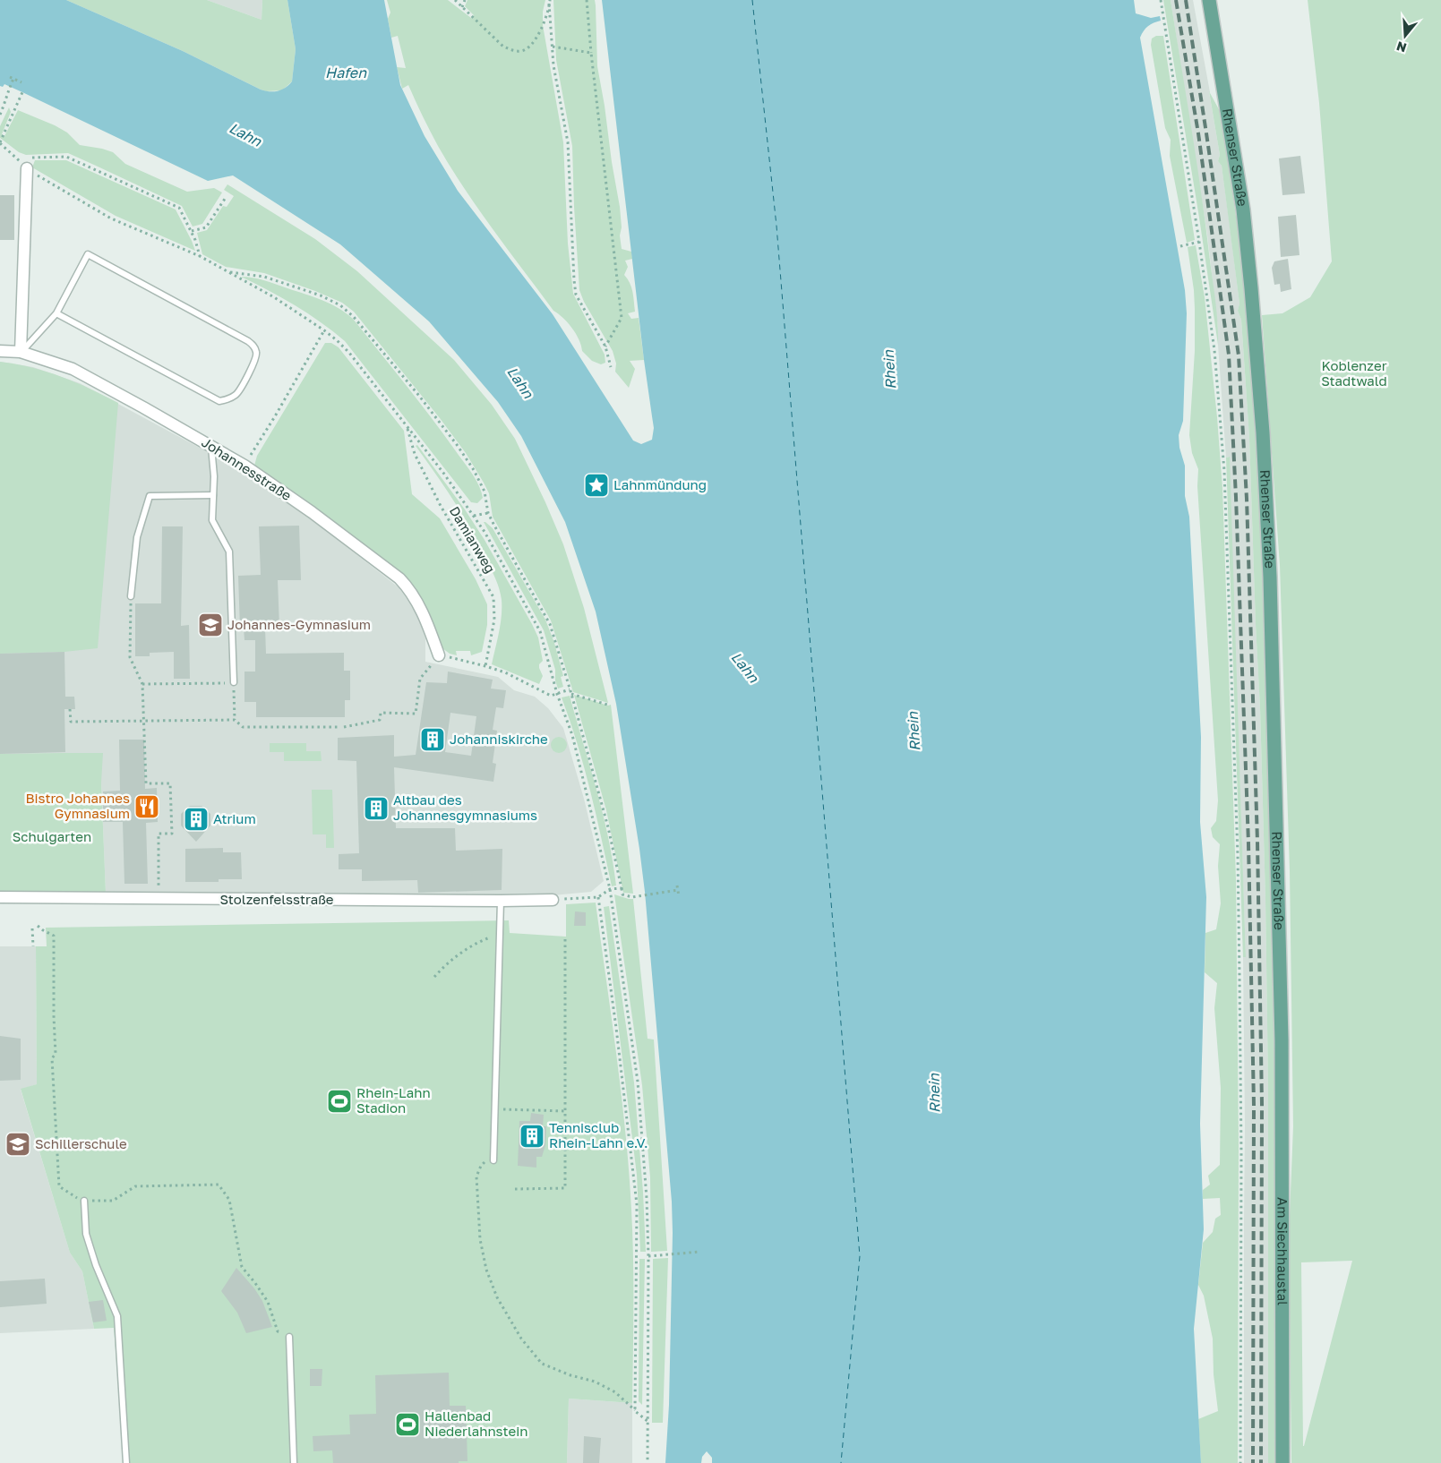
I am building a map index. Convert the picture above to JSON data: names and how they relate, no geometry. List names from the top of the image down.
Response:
{
  "streets": {
    "main road": ["Rhenser Straße", "Am Siechhaustal"],
    "street": ["Johannesstraße", "Stolzenfelsstraße"],
    "path": ["Damianweg"]
  },
  "crossings": [
    ["Rhenser Straße", "Am Siechhaustal"]
  ],
  "water": ["Hafen", "Lahn", "Rhein"],
  "parks": ["Koblenzer Stadtwald", "Schulgarten"],
  "places": {
    "place": ["Lahnmündung"],
    "school or university": ["Johannes-Gymnasium", "Schillerschule"],
    "building": [
      "Johanniskirche",
      "Altbau des Johannesgymnasiums",
      "Atrium",
      "Tennisclub Rhein-Lahn e.V."
    ],
    "restaurant": ["Bistro Johannes Gymnasium"],
    "sports": ["Rhein-Lahn Stadion", "Hallenbad Niederlahnstein"]
  },
  "north": "bottom"
}
